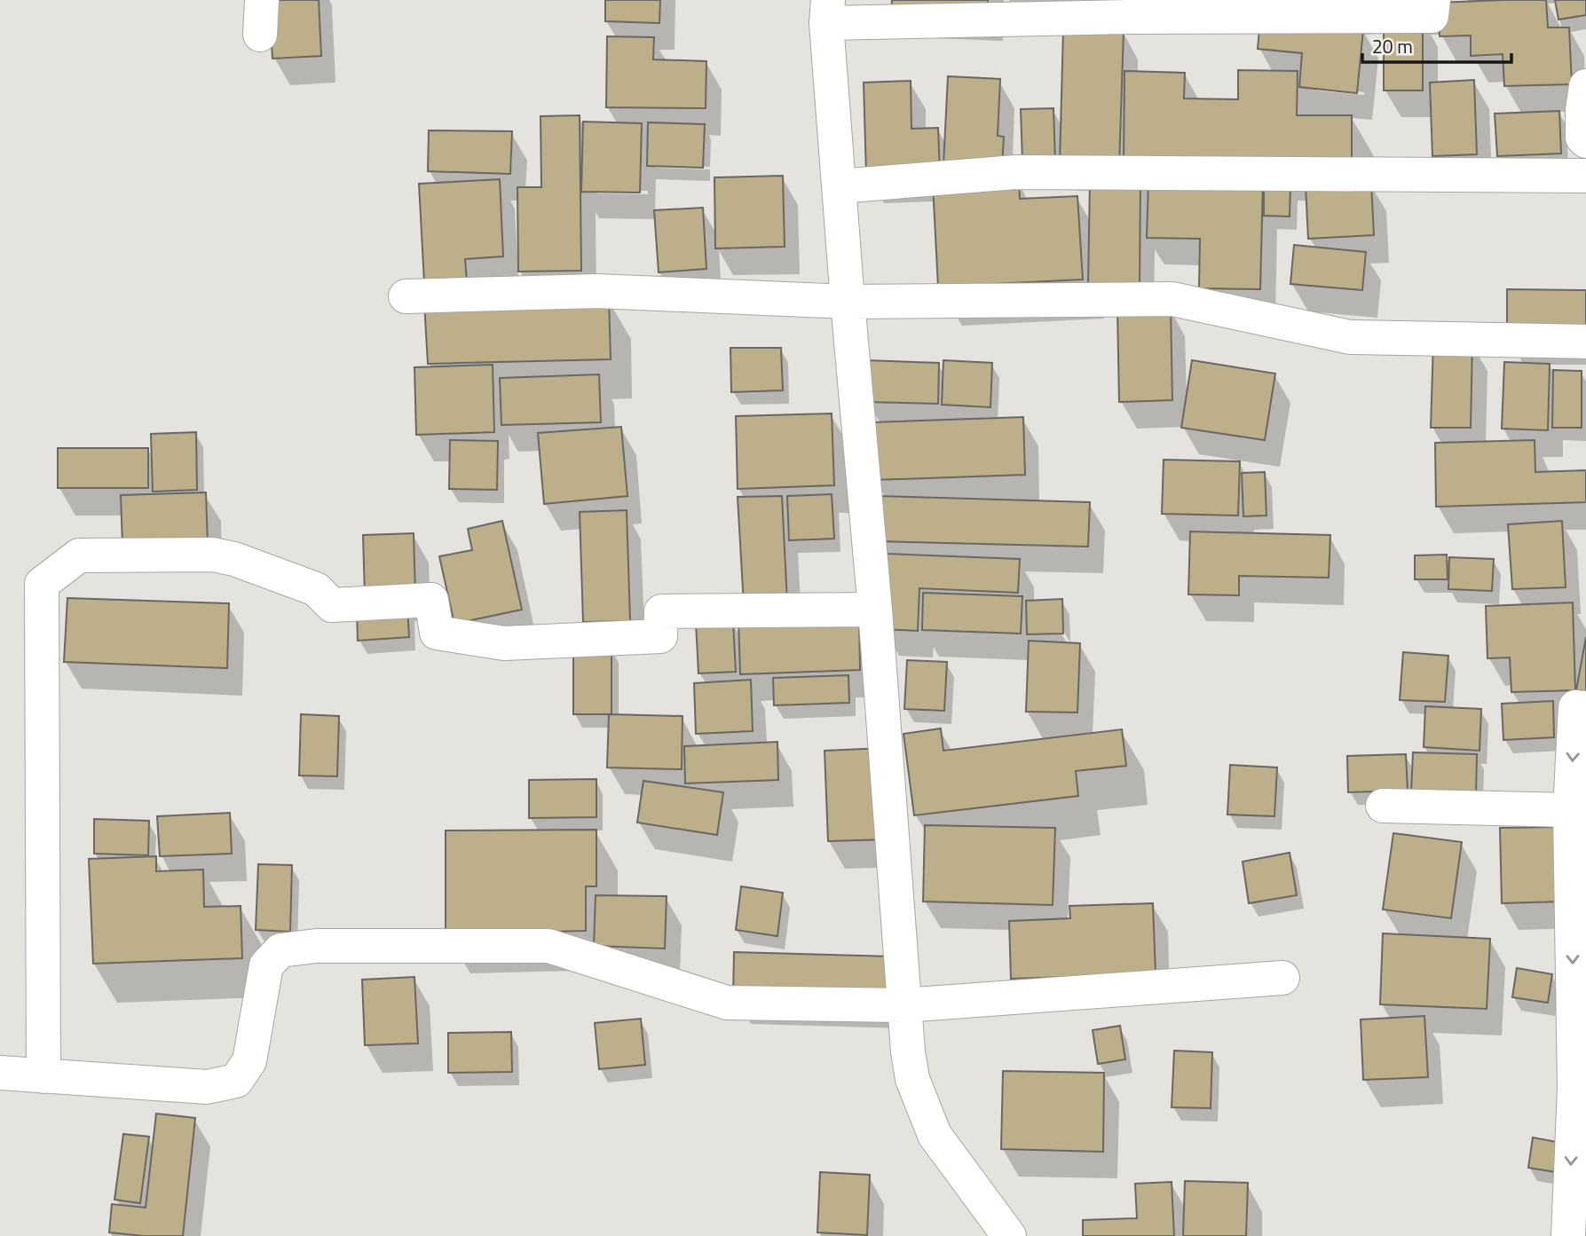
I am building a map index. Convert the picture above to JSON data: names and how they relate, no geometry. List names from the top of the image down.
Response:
{
  "scale_bar": "20 m"
}
